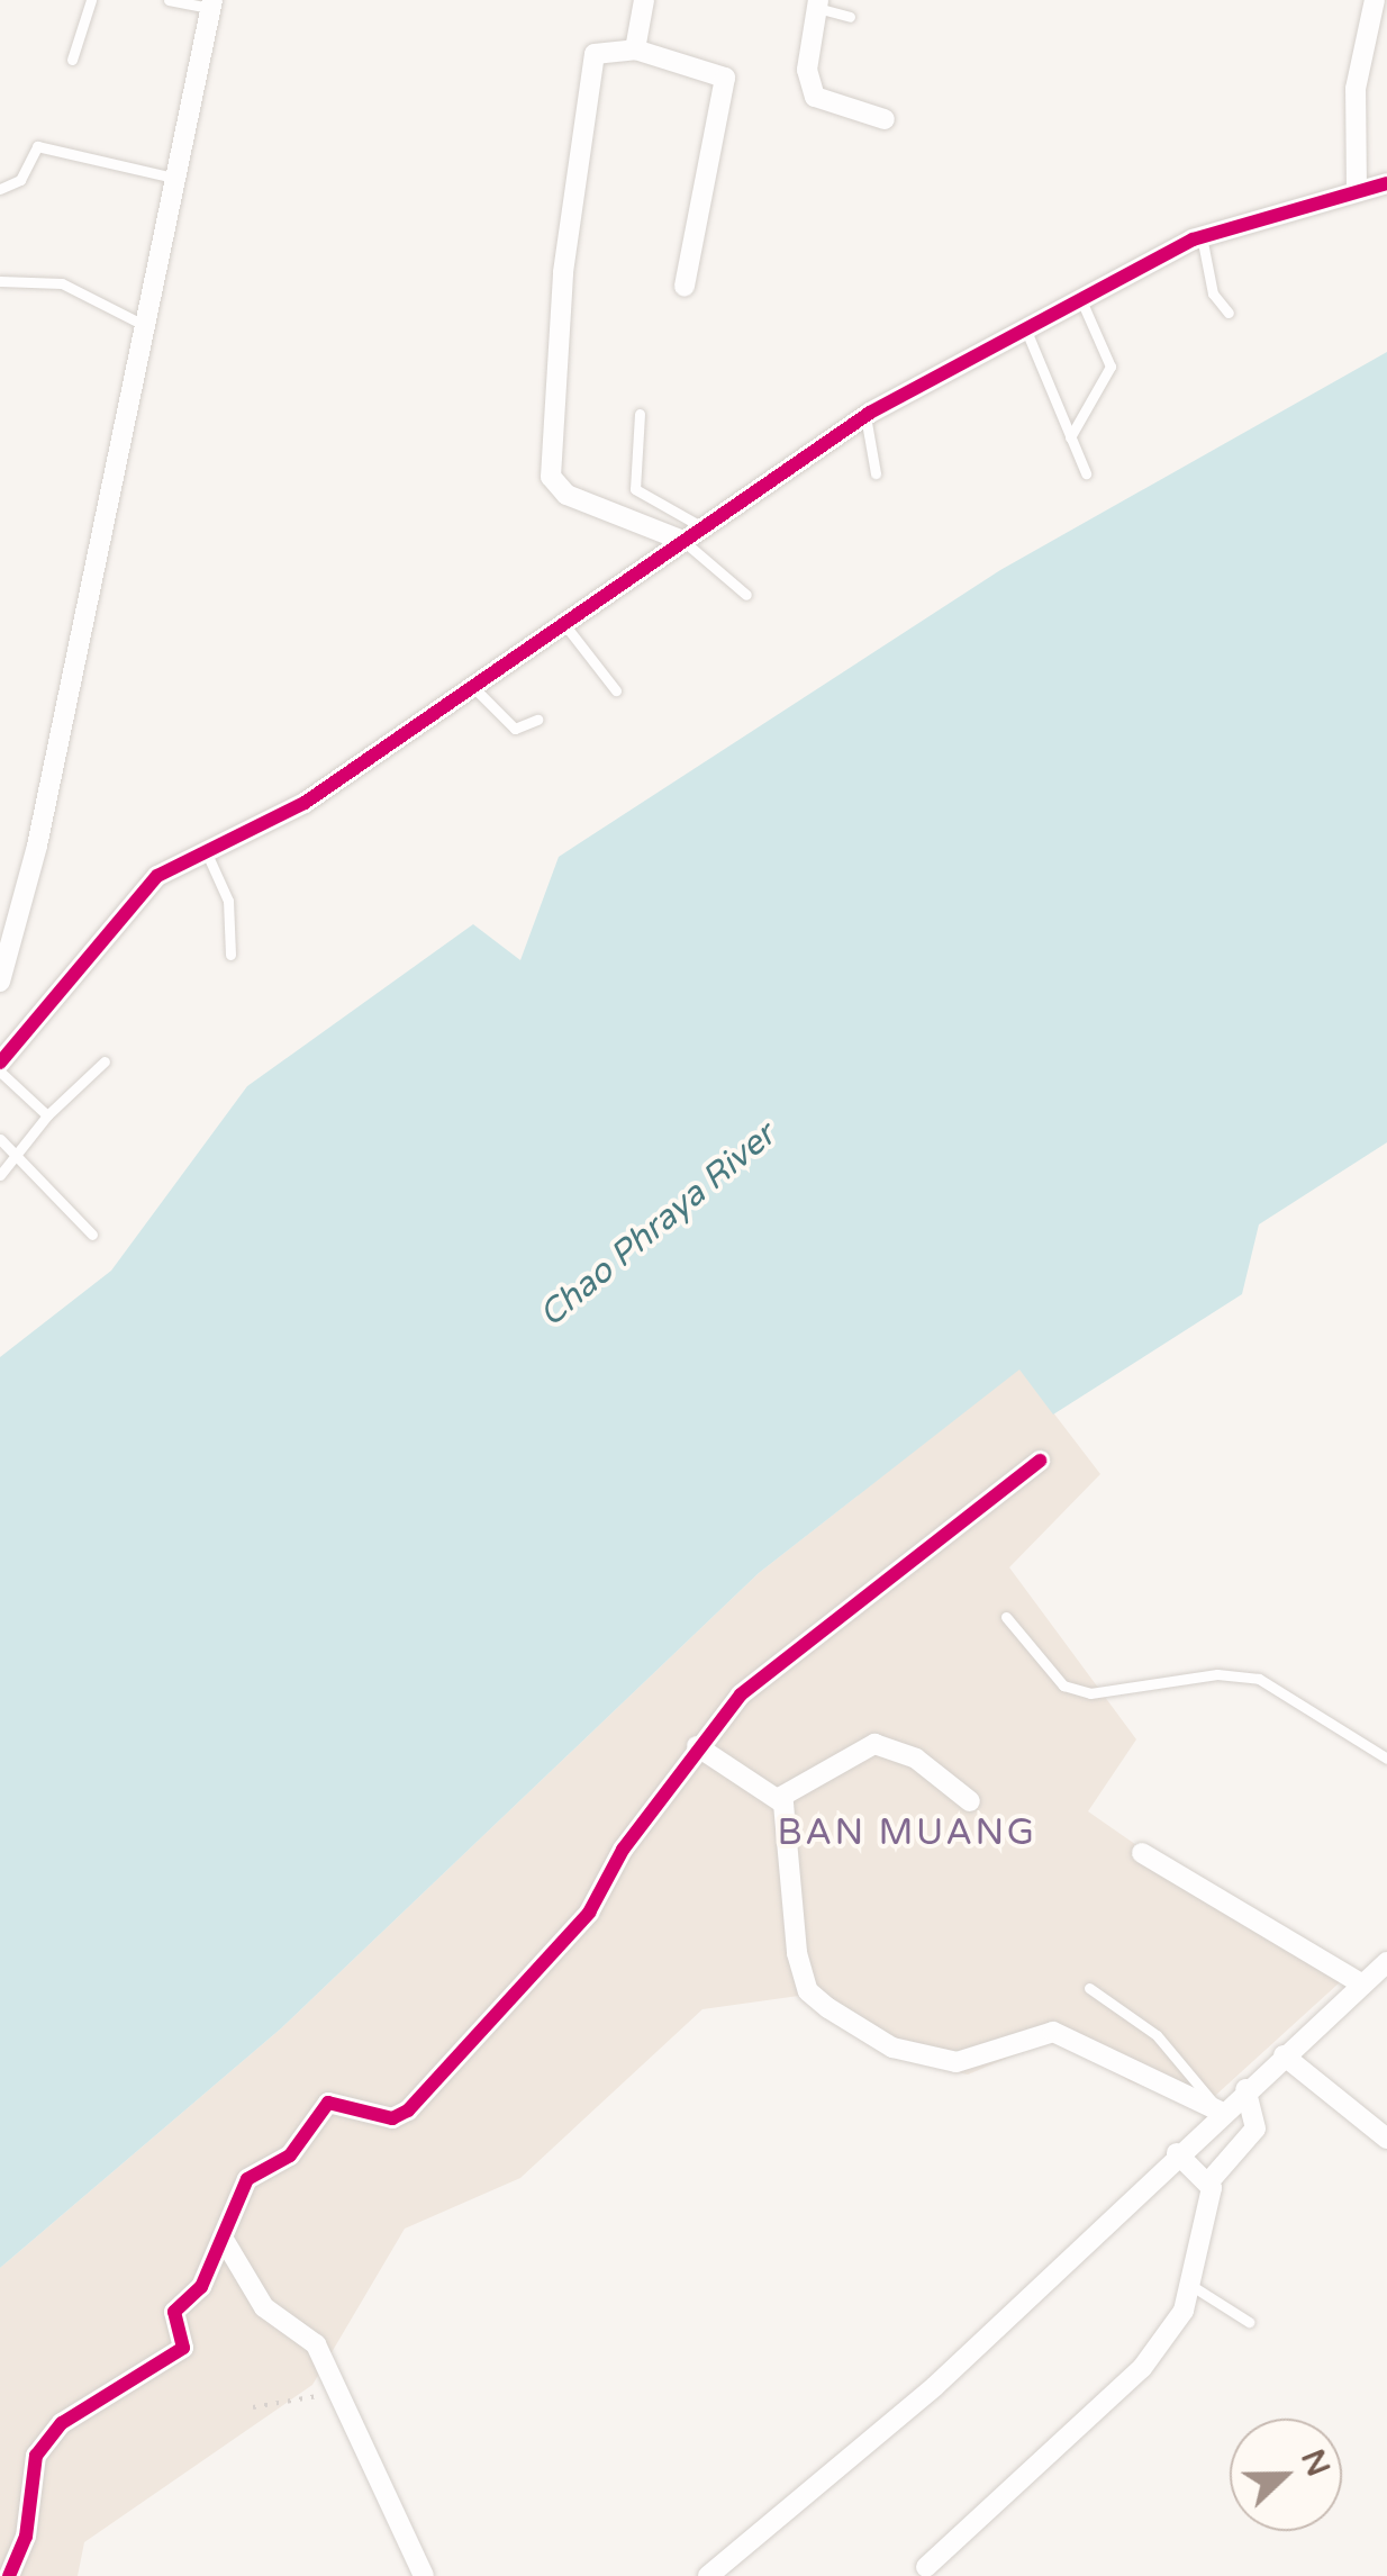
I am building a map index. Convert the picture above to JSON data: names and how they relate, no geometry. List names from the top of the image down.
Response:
{
  "districts": ["BAN MUANG"],
  "water": ["Chao Phraya River"],
  "north": "right"
}
